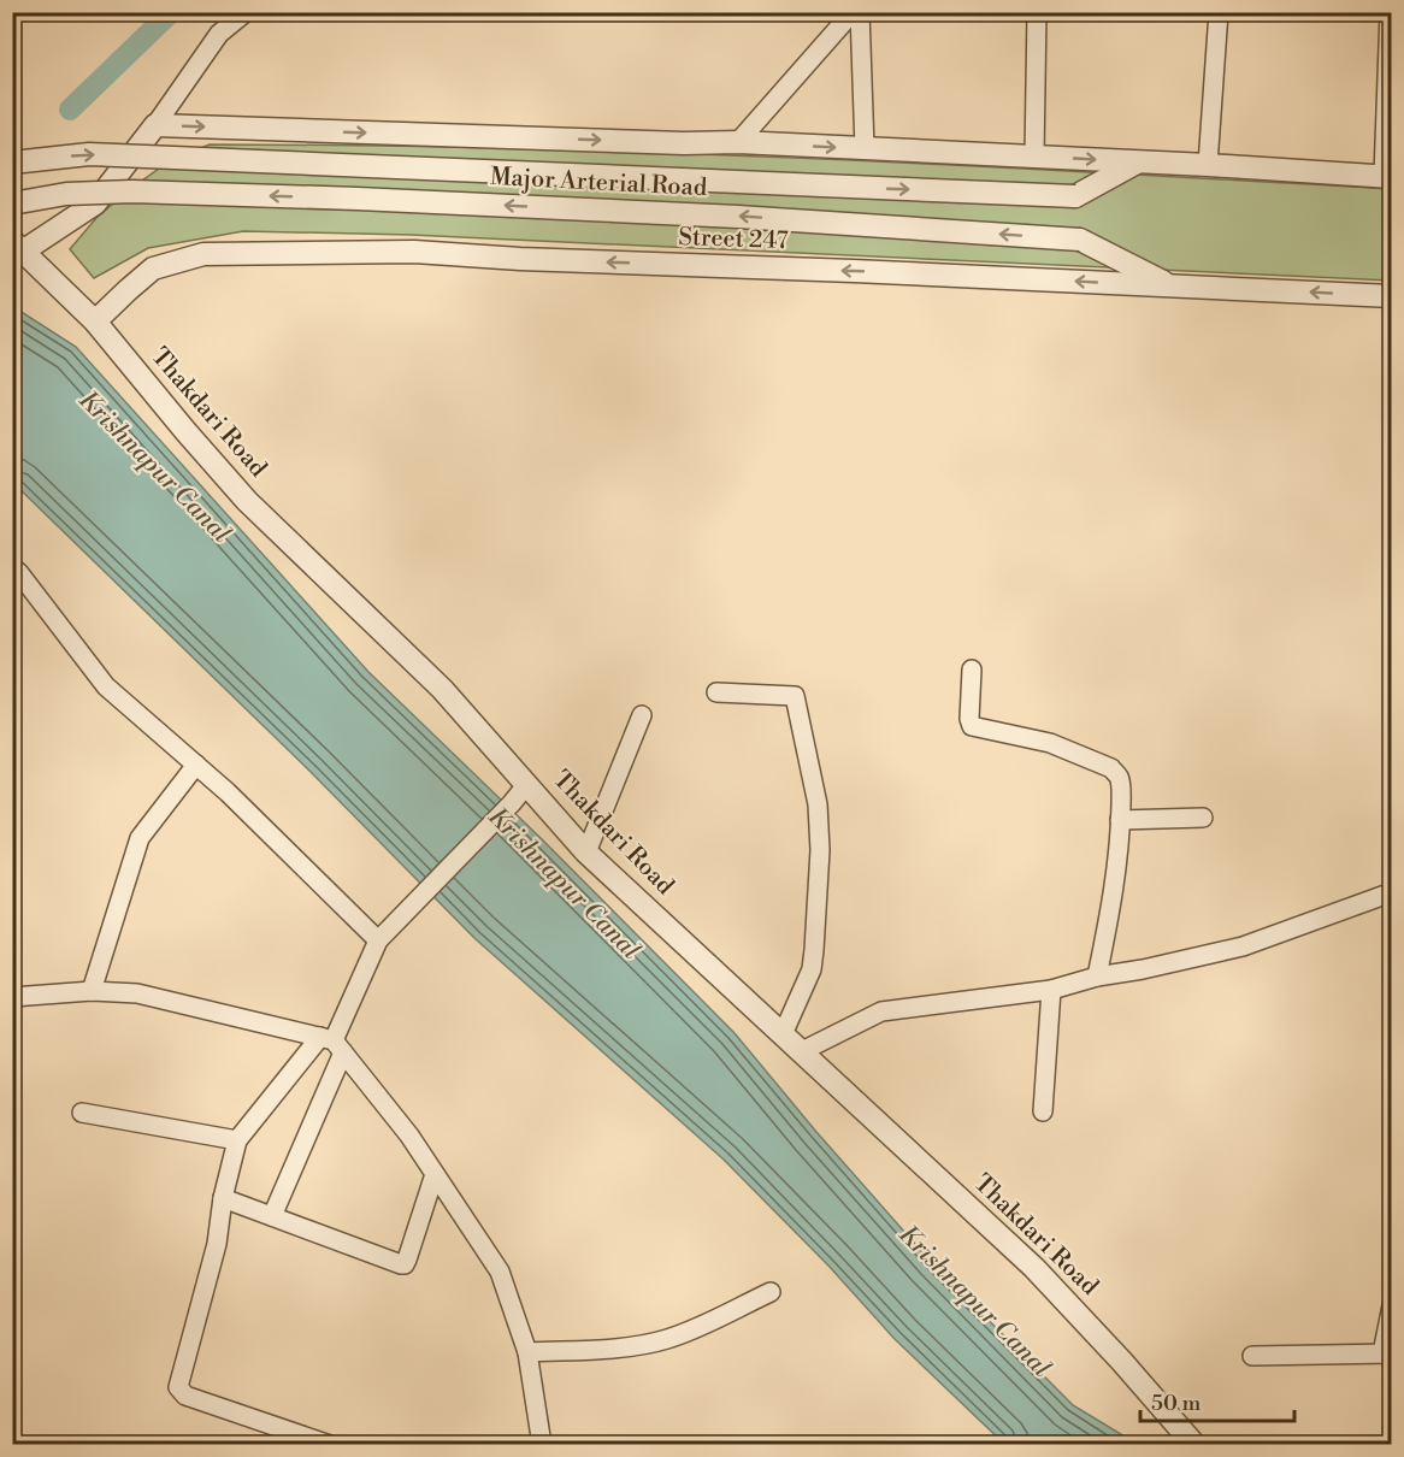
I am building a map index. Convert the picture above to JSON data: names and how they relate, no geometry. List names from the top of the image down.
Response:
{
  "streets": {
    "street": ["Major Arterial Road", "Street 247", "Thakdari Road"]
  },
  "crossings": [
    ["Major Arterial Road", "Street 247"],
    ["Street 247", "Thakdari Road"]
  ],
  "water": ["Krishnapur Canal"],
  "scale_bar": "50 m"
}
